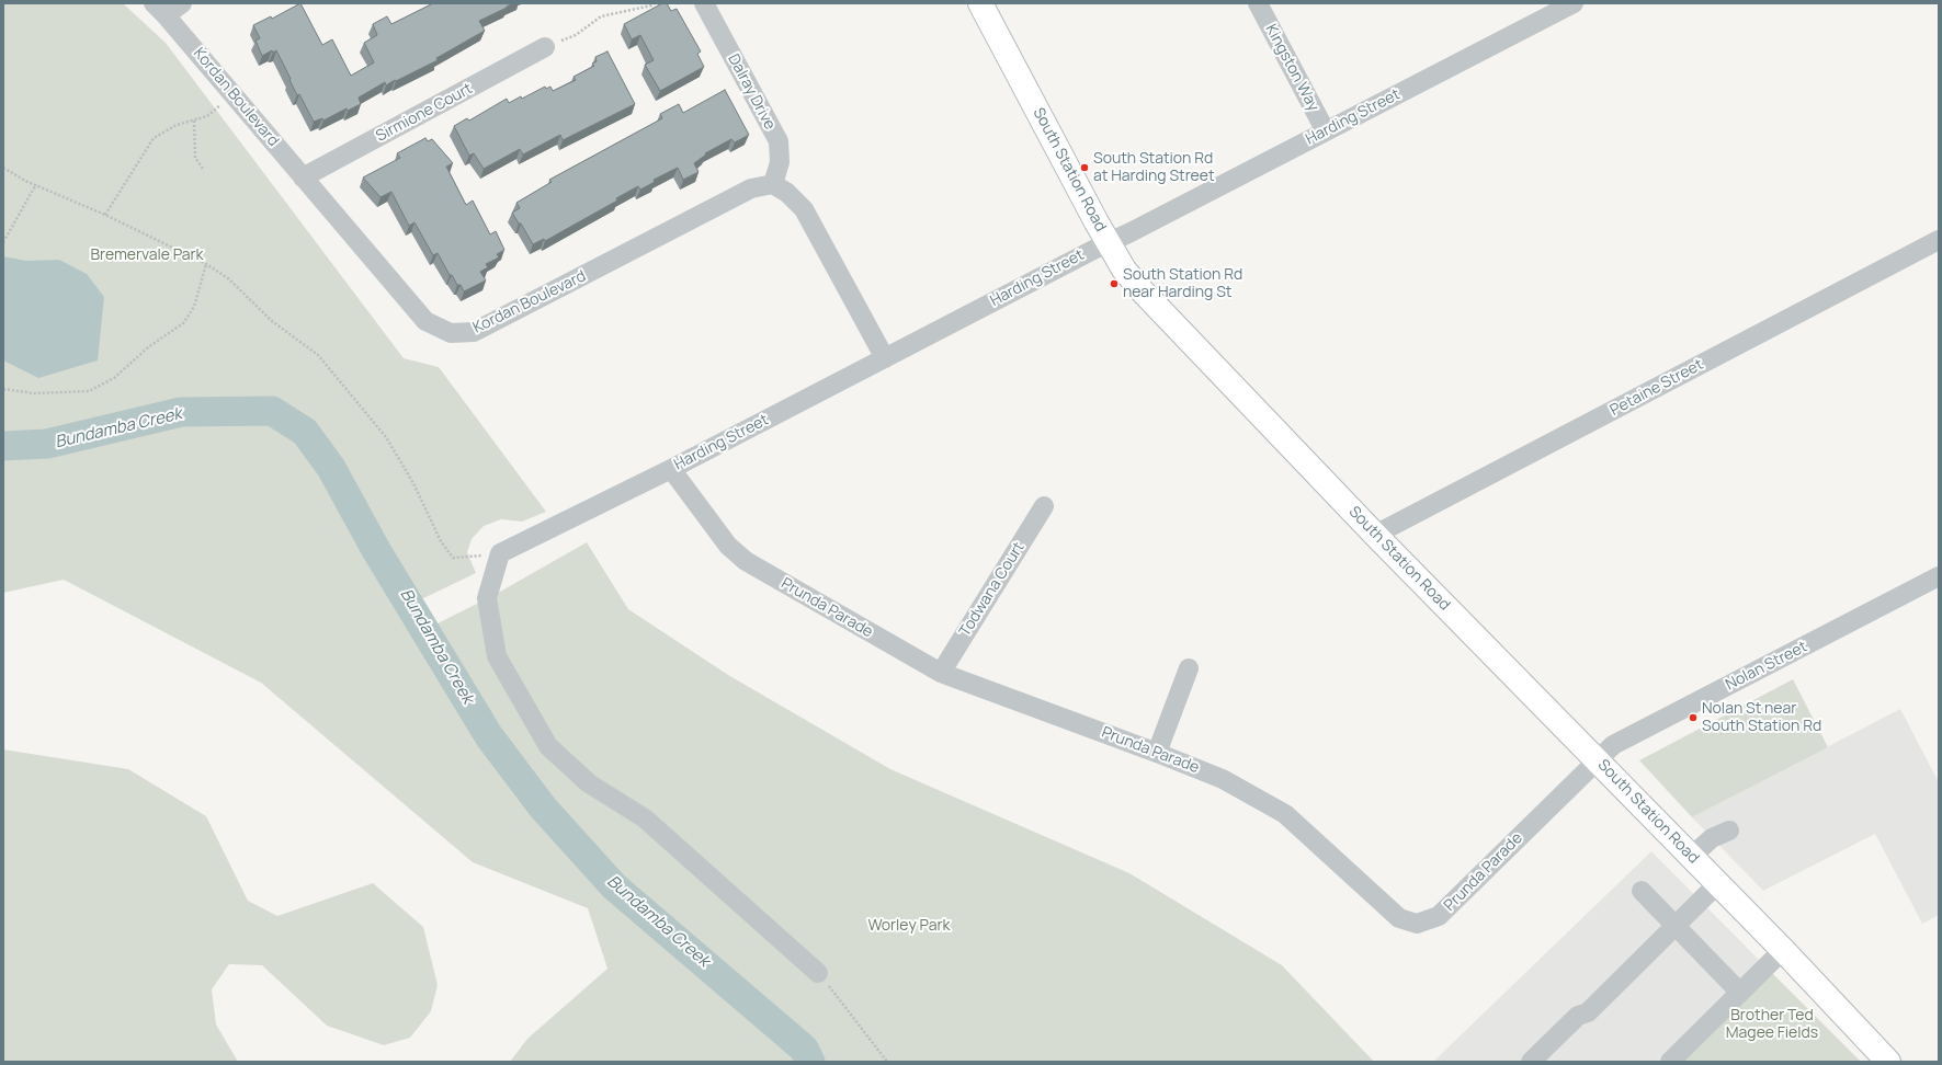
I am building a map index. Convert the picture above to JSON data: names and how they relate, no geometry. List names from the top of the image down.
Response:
{
  "streets": {
    "main road": ["South Station Road"],
    "street": [
      "Kingston Way",
      "Dalray Drive",
      "Kordan Boulevard",
      "Sirmione Court",
      "Harding Street",
      "Petaine Street",
      "Todwana Court",
      "Prunda Parade",
      "Nolan Street"
    ]
  },
  "crossings": [
    ["Kingston Way", "Harding Street"],
    ["Dalray Drive", "Kordan Boulevard"],
    ["Kordan Boulevard", "Sirmione Court"],
    ["Harding Street", "South Station Road"],
    ["Harding Street", "Prunda Parade"],
    ["South Station Road", "Petaine Street"],
    ["South Station Road", "Prunda Parade"],
    ["South Station Road", "Nolan Street"],
    ["Todwana Court", "Prunda Parade"],
    ["Prunda Parade", "Nolan Street"]
  ],
  "water": ["Bundamba Creek"],
  "parks": ["Bremervale Park", "Worley Park", "Brother Ted Magee Fields"],
  "places": ["South Station Rd at Harding Street", "South Station Rd near Harding St", "Nolan St near South Station Rd"]
}
